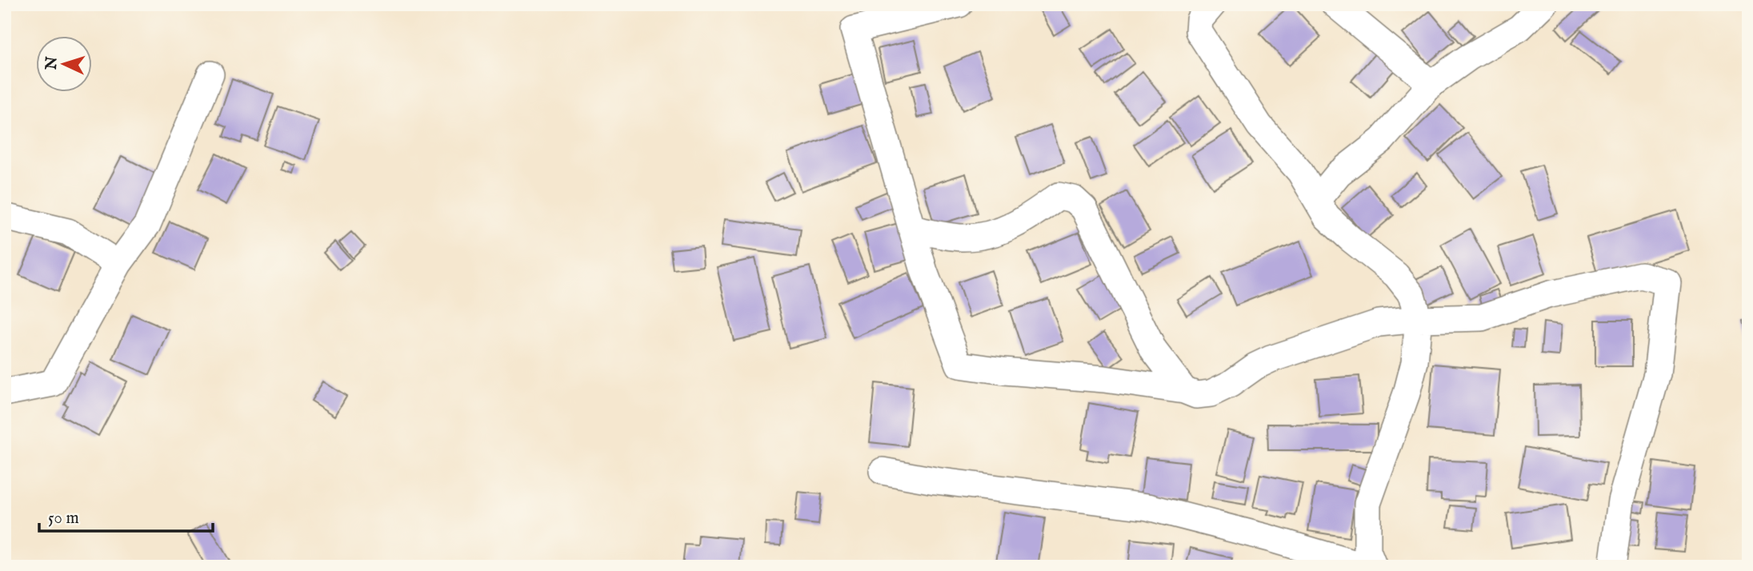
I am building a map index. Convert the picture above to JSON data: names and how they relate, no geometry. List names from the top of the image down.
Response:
{
  "scale_bar": "50 m",
  "north": "left"
}
